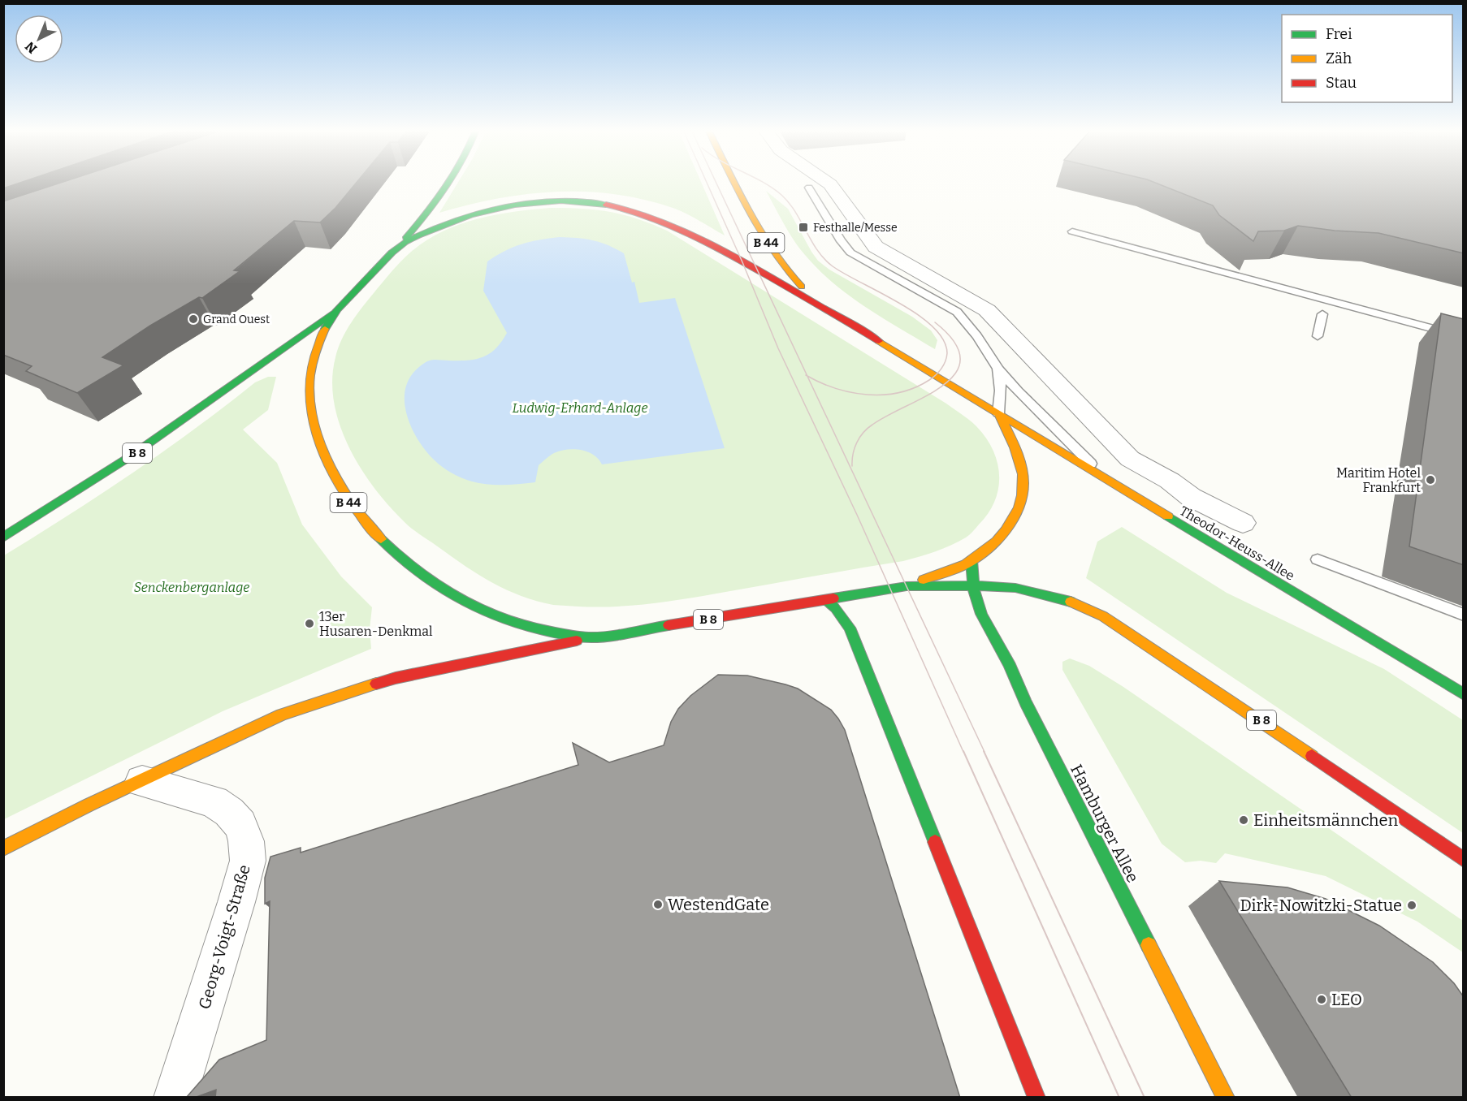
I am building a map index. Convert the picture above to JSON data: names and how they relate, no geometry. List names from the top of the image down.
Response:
{
  "streets": {
    "main road": [
      "B 44",
      "B 8",
      "Theodor-Heuss-Allee",
      "Hamburger Allee"
    ],
    "street": ["Georg-Voigt-Straße"]
  },
  "crossings": [
    ["B 44", "B 8"],
    ["B 8", "Theodor-Heuss-Allee"],
    ["B 8", "Hamburger Allee"],
    ["B 8", "Georg-Voigt-Straße"]
  ],
  "parks": ["Ludwig-Erhard-Anlage", "Senckenberganlage"],
  "places": {
    "transit": ["Festhalle/Messe"],
    "other": [
      "Grand Ouest",
      "Maritim Hotel Frankfurt",
      "13er Husaren-Denkmal",
      "Einheitsmännchen",
      "WestendGate",
      "Dirk-Nowitzki-Statue",
      "LEO"
    ]
  },
  "legend": ["Frei", "Zäh", "Stau"],
  "north": "bottom left"
}
